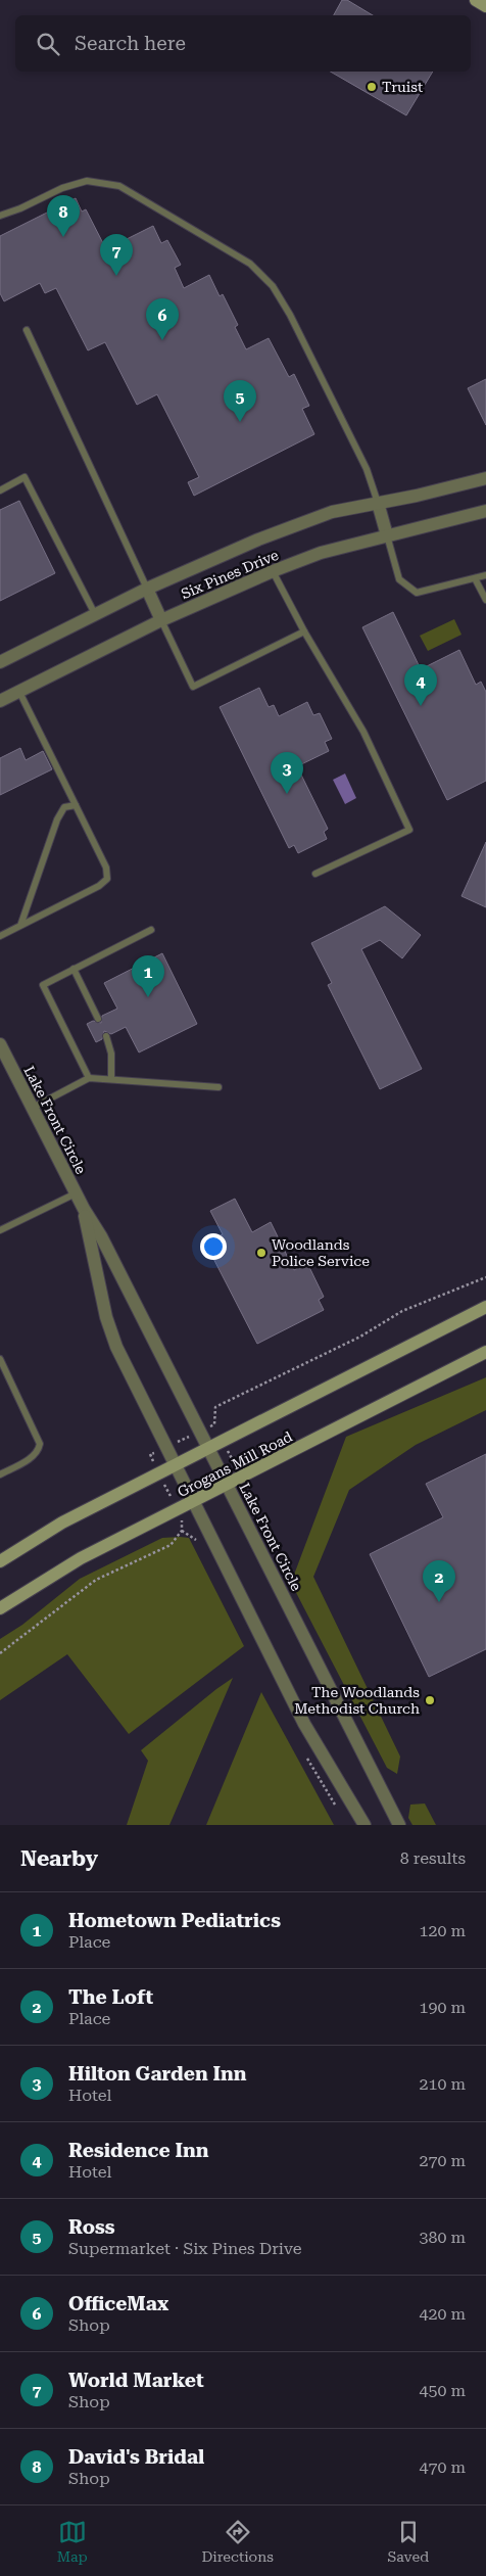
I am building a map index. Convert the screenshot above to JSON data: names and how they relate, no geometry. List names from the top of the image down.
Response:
{
  "streets": {
    "main road": ["Grogans Mill Road"],
    "street": ["Six Pines Drive", "Lake Front Circle"]
  },
  "crossings": [
    ["Lake Front Circle", "Grogans Mill Road"]
  ],
  "places": ["Truist", "Woodlands Police Service", "The Woodlands Methodist Church"],
  "page": {
    "search": "Search here",
    "pins": [
      "8",
      "7",
      "6",
      "5",
      "4",
      "3",
      "1",
      "2"
    ],
    "heading": ["Nearby", "8 results"],
    "list": [
      {
        "mark": "1",
        "name": "Hometown Pediatrics",
        "note": "Place",
        "value": "120 m"
      },
      {
        "mark": "2",
        "name": "The Loft",
        "note": "Place",
        "value": "190 m"
      },
      {
        "mark": "3",
        "name": "Hilton Garden Inn",
        "note": "Hotel",
        "value": "210 m"
      },
      {
        "mark": "4",
        "name": "Residence Inn",
        "note": "Hotel",
        "value": "270 m"
      },
      {
        "mark": "5",
        "name": "Ross",
        "note": "Supermarket · Six Pines Drive",
        "value": "380 m"
      },
      {
        "mark": "6",
        "name": "OfficeMax",
        "note": "Shop",
        "value": "420 m"
      },
      {
        "mark": "7",
        "name": "World Market",
        "note": "Shop",
        "value": "450 m"
      },
      {
        "mark": "8",
        "name": "David's Bridal",
        "note": "Shop",
        "value": "470 m"
      }
    ],
    "nav": ["Map", "Directions", "Saved"]
  }
}
